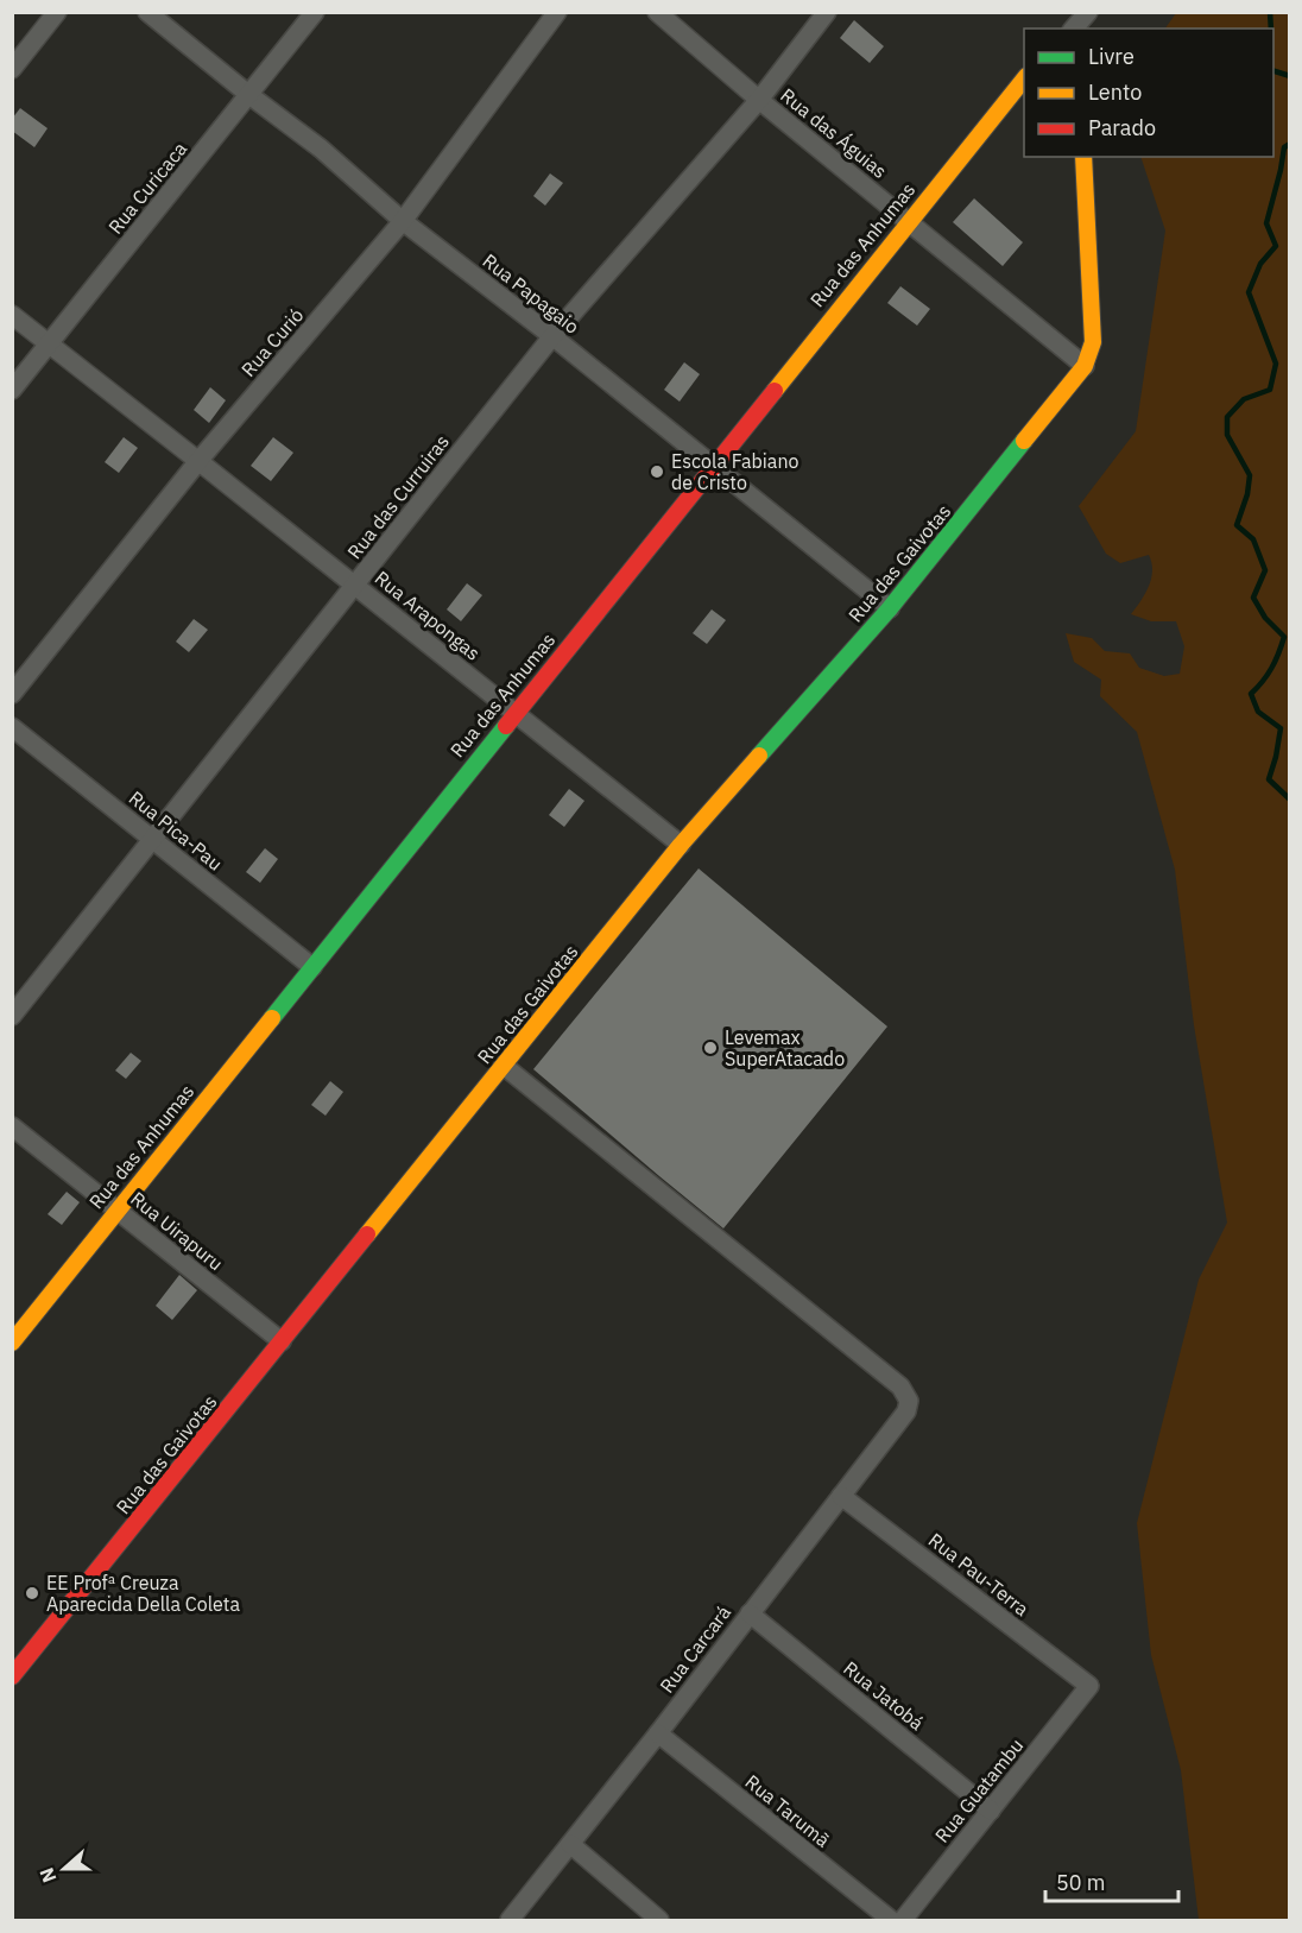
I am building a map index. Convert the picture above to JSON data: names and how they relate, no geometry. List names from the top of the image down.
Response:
{
  "streets": {
    "street": [
      "Rua das Águias",
      "Rua Curicaca",
      "Rua das Anhumas",
      "Rua Papagaio",
      "Rua Curió",
      "Rua das Curruiras",
      "Rua das Gaivotas",
      "Rua Arapongas",
      "Rua Pica-Pau",
      "Rua Uirapuru",
      "Rua Pau-Terra",
      "Rua Carcará",
      "Rua Jatobá",
      "Rua Guatambu",
      "Rua Tarumã"
    ]
  },
  "crossings": [
    ["Rua das Águias", "Rua das Anhumas"],
    ["Rua das Águias", "Rua das Curruiras"],
    ["Rua das Águias", "Rua das Gaivotas"],
    ["Rua Curicaca", "Rua Papagaio"],
    ["Rua Curicaca", "Rua Arapongas"],
    ["Rua das Anhumas", "Rua Papagaio"],
    ["Rua das Anhumas", "Rua Arapongas"],
    ["Rua das Anhumas", "Rua Pica-Pau"],
    ["Rua das Anhumas", "Rua Uirapuru"],
    ["Rua Papagaio", "Rua Curió"],
    ["Rua Papagaio", "Rua das Curruiras"],
    ["Rua Papagaio", "Rua das Gaivotas"],
    ["Rua Curió", "Rua Arapongas"],
    ["Rua das Curruiras", "Rua Arapongas"],
    ["Rua das Curruiras", "Rua Pica-Pau"],
    ["Rua das Gaivotas", "Rua Arapongas"],
    ["Rua das Gaivotas", "Rua Uirapuru"],
    ["Rua das Gaivotas", "Rua Carcará"],
    ["Rua Pau-Terra", "Rua Carcará"],
    ["Rua Pau-Terra", "Rua Guatambu"],
    ["Rua Carcará", "Rua Jatobá"],
    ["Rua Carcará", "Rua Tarumã"],
    ["Rua Jatobá", "Rua Guatambu"]
  ],
  "places": ["Escola Fabiano de Cristo", "Levemax SuperAtacado", "EE Profª Creuza Aparecida Della Coleta"],
  "legend": ["Livre", "Lento", "Parado"],
  "scale_bar": "50 m",
  "north": "left"
}
